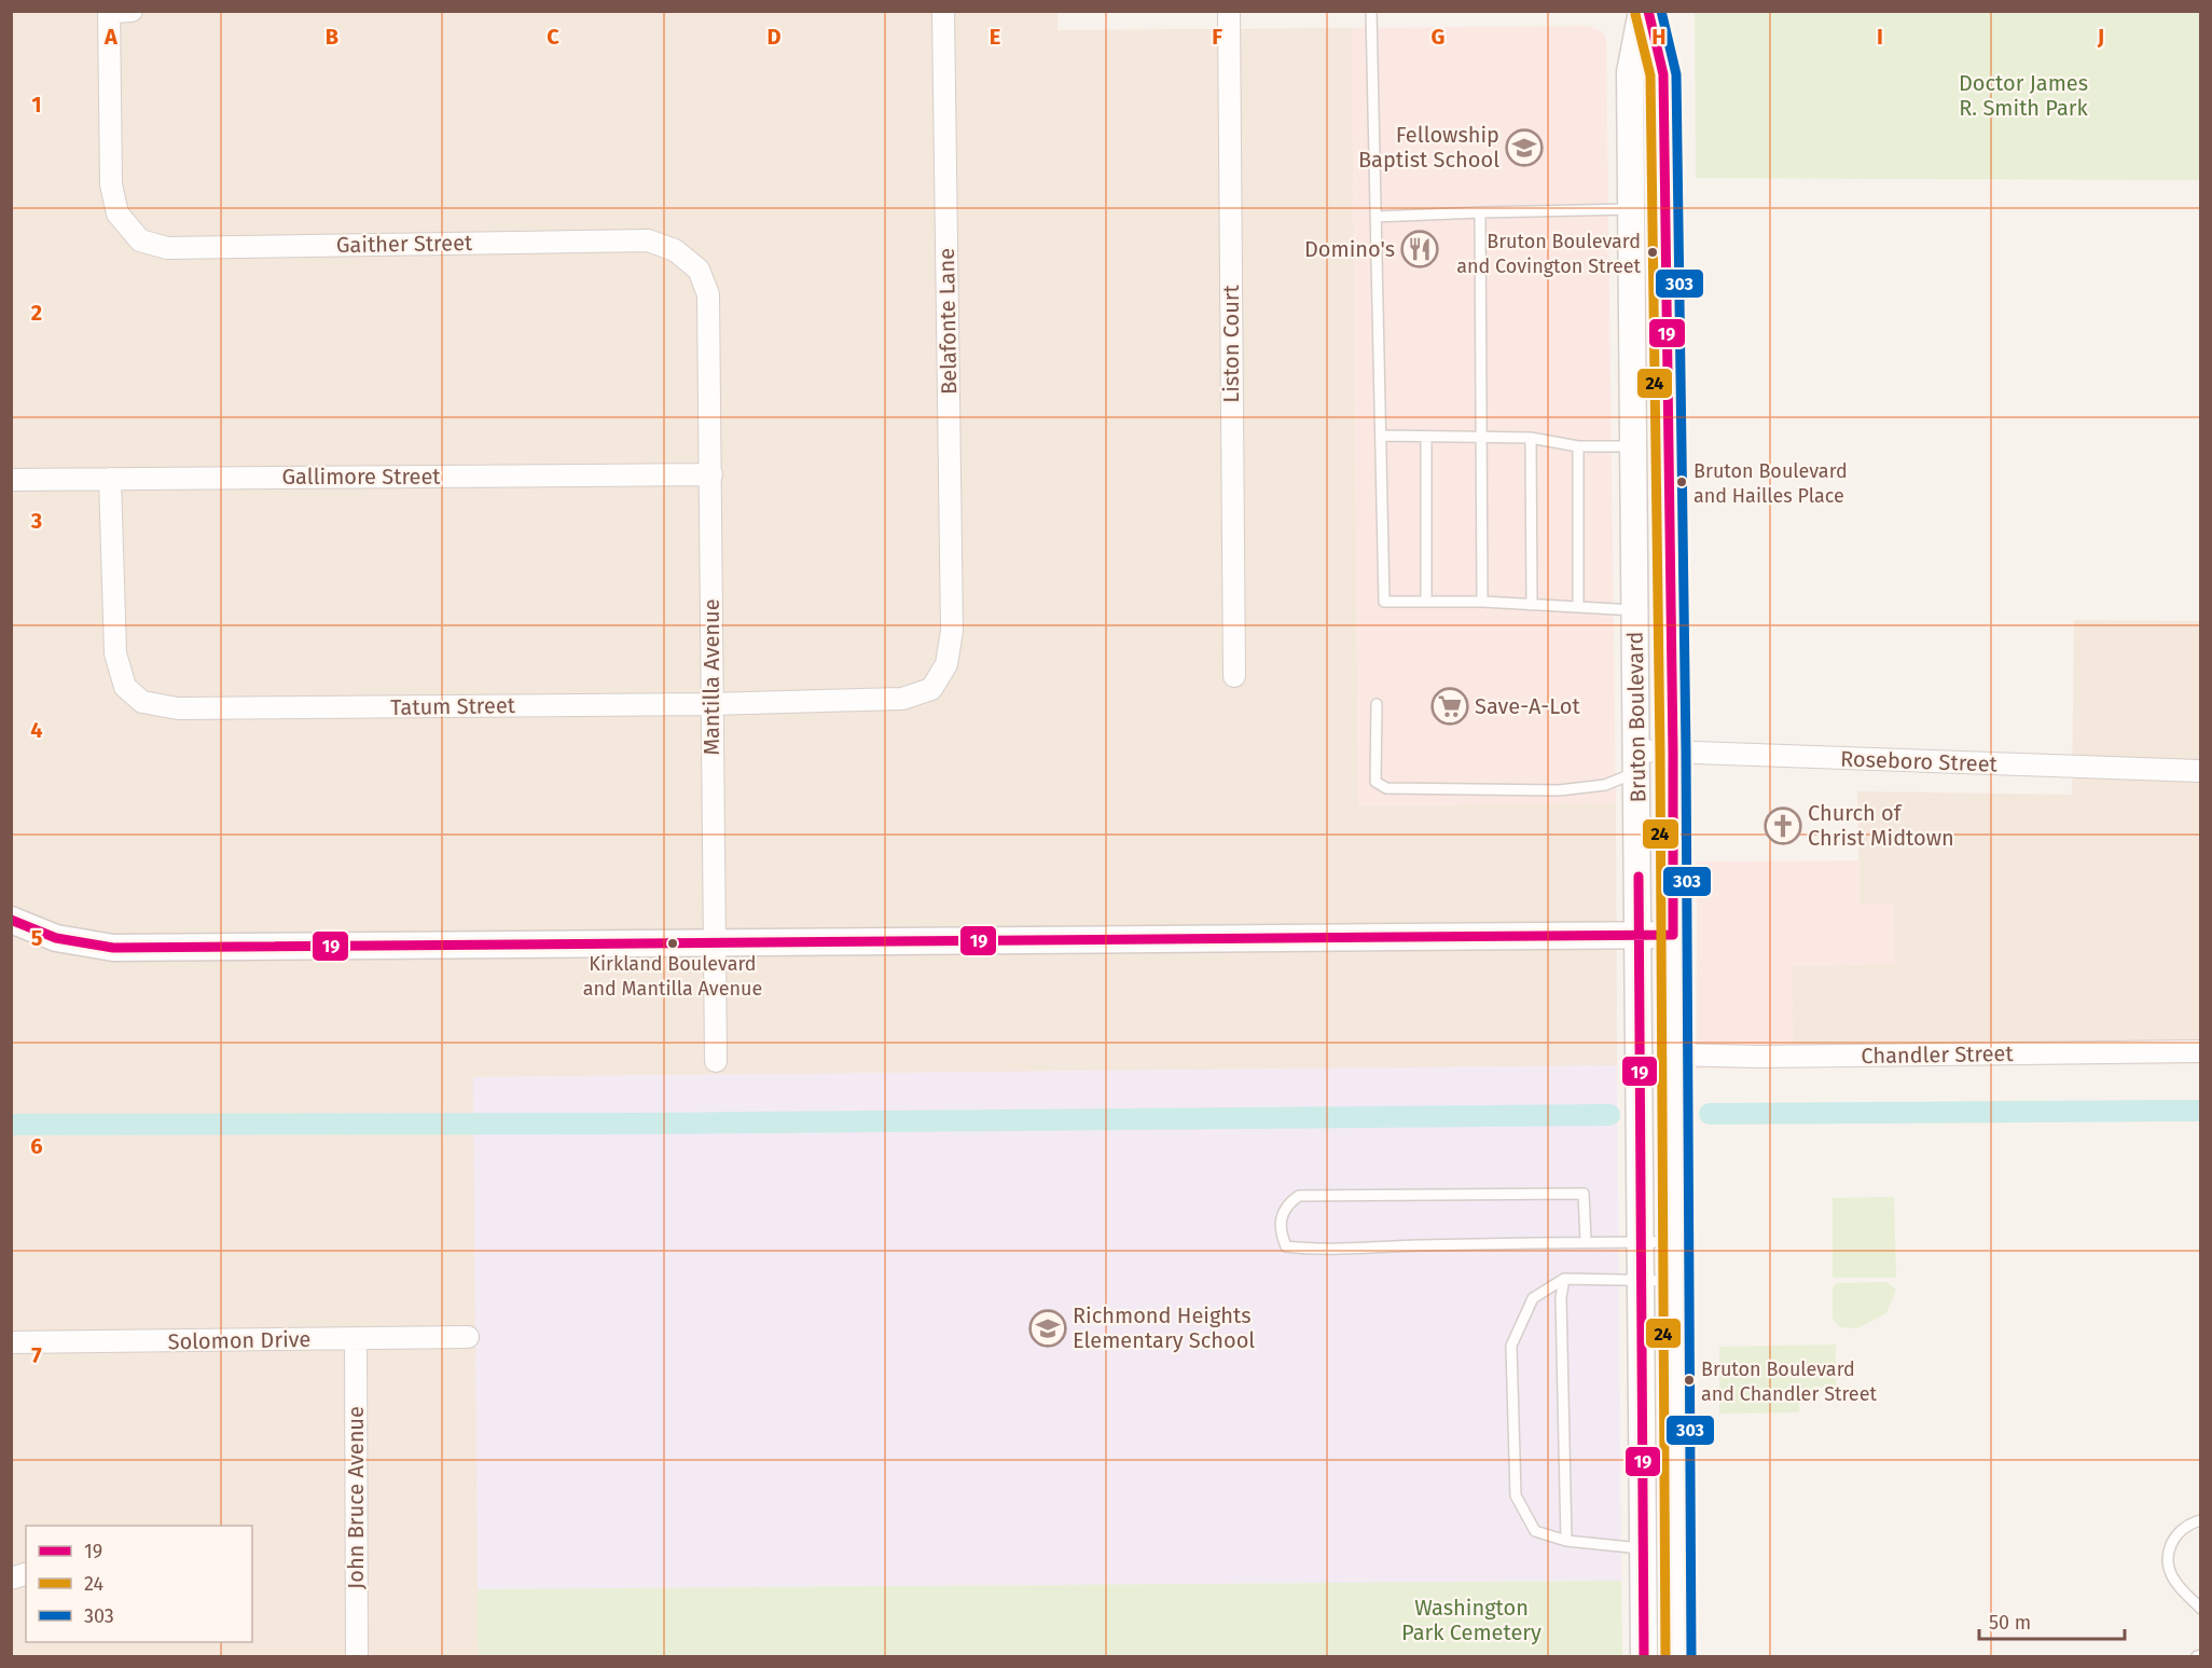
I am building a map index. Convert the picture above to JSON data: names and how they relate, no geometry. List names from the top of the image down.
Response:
{
  "streets": {
    "street": [
      "Gaither Street",
      "Belafonte Lane",
      "Liston Court",
      "Gallimore Street",
      "Mantilla Avenue",
      "Tatum Street",
      "Bruton Boulevard",
      "Roseboro Street",
      "Chandler Street",
      "Solomon Drive",
      "John Bruce Avenue"
    ]
  },
  "crossings": [
    ["Gaither Street", "Mantilla Avenue"],
    ["Belafonte Lane", "Tatum Street"],
    ["Gallimore Street", "Mantilla Avenue"],
    ["Gallimore Street", "Tatum Street"],
    ["Mantilla Avenue", "Tatum Street"],
    ["Bruton Boulevard", "Roseboro Street"],
    ["Bruton Boulevard", "Chandler Street"],
    ["Solomon Drive", "John Bruce Avenue"]
  ],
  "parks": ["Doctor James R. Smith Park", "Washington Park Cemetery"],
  "places": {
    "school or university": ["Fellowship Baptist School", "Richmond Heights Elementary School"],
    "restaurant": ["Domino's"],
    "other": [
      "Bruton Boulevard and Covington Street",
      "Bruton Boulevard and Hailles Place",
      "Kirkland Boulevard and Mantilla Avenue",
      "Bruton Boulevard and Chandler Street"
    ],
    "supermarket": ["Save-A-Lot"],
    "church": ["Church of Christ Midtown"]
  },
  "lines": ["transit line 19", "transit line 303", "transit line 24"],
  "legend": ["19", "24", "303"],
  "scale_bar": "50 m",
  "grid": {
    "columns": [
      "A",
      "B",
      "C",
      "D",
      "E",
      "F",
      "G",
      "H",
      "I",
      "J"
    ],
    "rows": [
      "1",
      "2",
      "3",
      "4",
      "5",
      "6",
      "7"
    ]
  }
}
